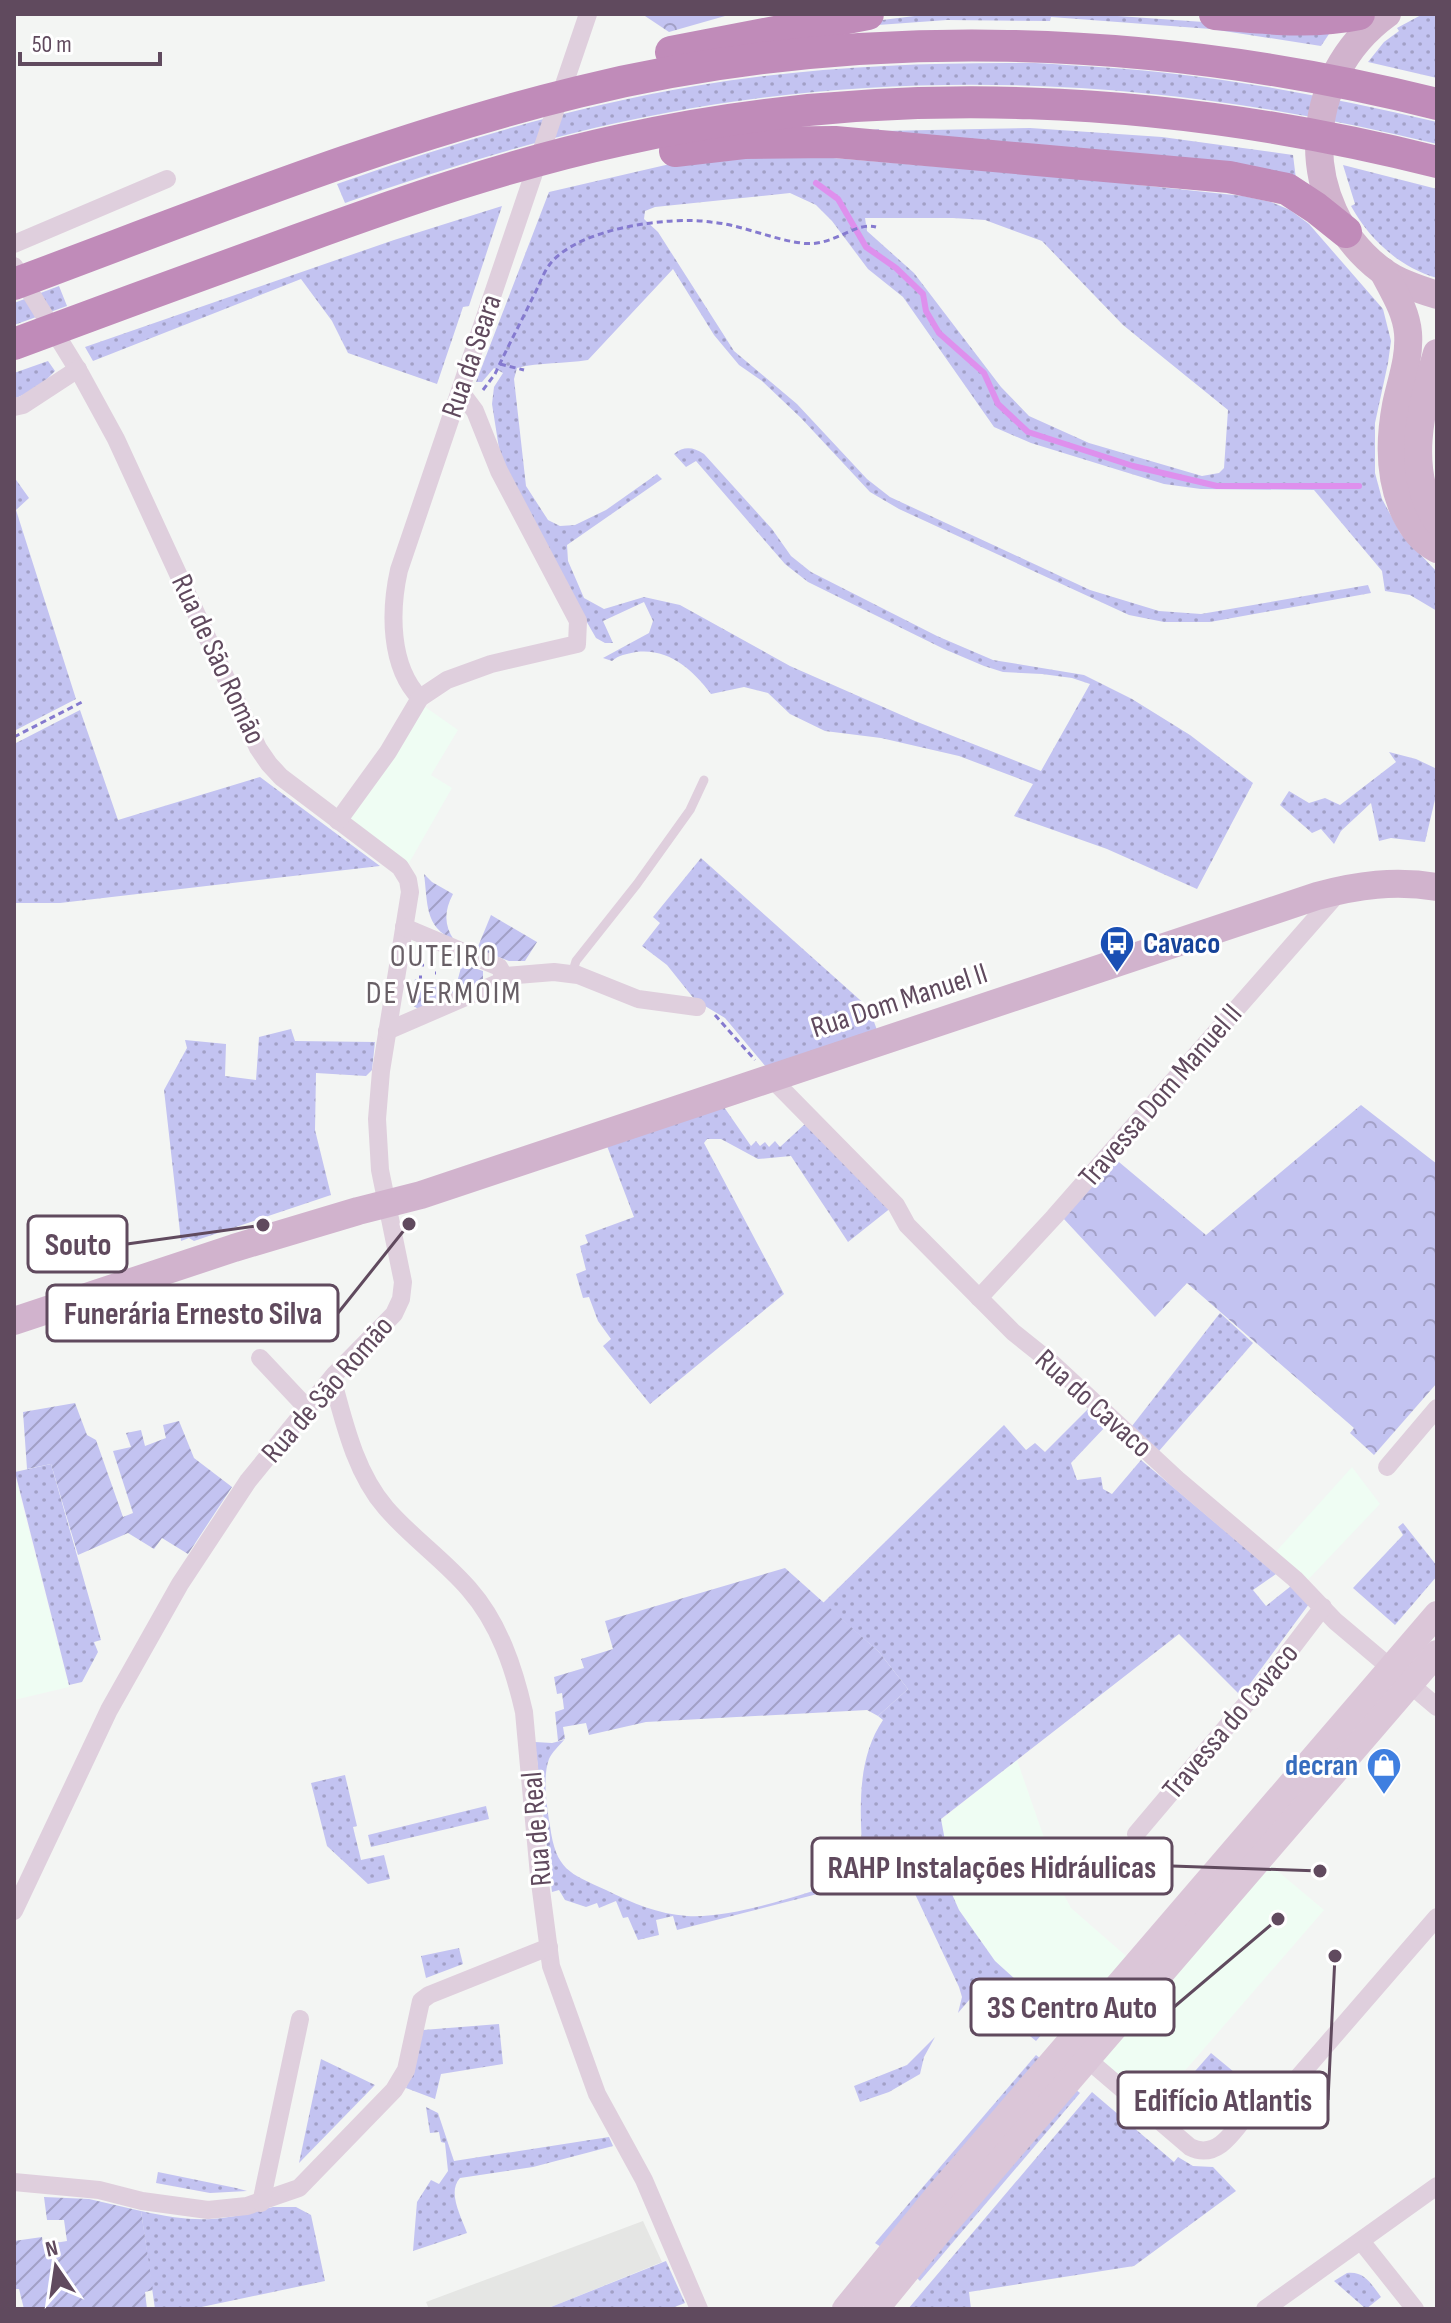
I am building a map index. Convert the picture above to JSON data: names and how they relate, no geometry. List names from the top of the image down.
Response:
{
  "streets": {
    "main road": ["Rua Dom Manuel II"],
    "street": [
      "Rua da Seara",
      "Rua de São Romão",
      "Travessa Dom Manuel II",
      "Rua do Cavaco",
      "Travessa do Cavaco",
      "Rua de Real"
    ]
  },
  "crossings": [
    ["Rua de São Romão", "Rua Dom Manuel II"],
    ["Rua de São Romão", "Rua de Real"],
    ["Rua Dom Manuel II", "Travessa Dom Manuel II"],
    ["Rua Dom Manuel II", "Rua do Cavaco"],
    ["Travessa Dom Manuel II", "Rua do Cavaco"],
    ["Rua do Cavaco", "Travessa do Cavaco"]
  ],
  "districts": ["OUTEIRO DE VERMOIM"],
  "places": {
    "bus stop": ["Cavaco"],
    "other": [
      "Funerária Ernesto Silva",
      "Souto",
      "RAHP Instalações Hidráulicas",
      "3S Centro Auto",
      "Edifício Atlantis"
    ],
    "shop": ["decran"]
  },
  "scale_bar": "50 m",
  "north": "top"
}
